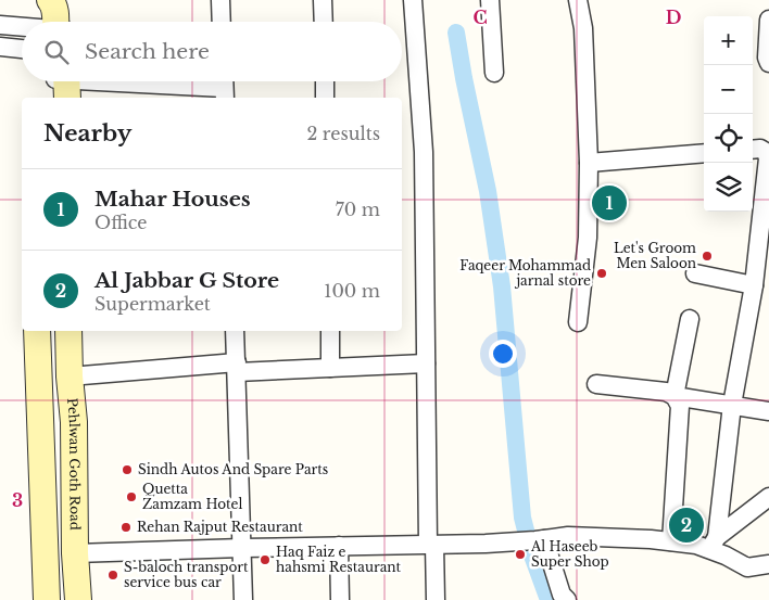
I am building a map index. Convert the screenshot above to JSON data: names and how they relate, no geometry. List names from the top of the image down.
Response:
{
  "streets": {
    "main road": ["Pehlwan Goth Road"]
  },
  "places": [
    "Let's Groom Men Saloon",
    "Faqeer Mohammad jarnal store",
    "Sindh Autos And Spare Parts",
    "Quetta Zamzam Hotel",
    "Rehan Rajput Restaurant",
    "Al Haseeb Super Shop",
    "Haq Faiz e hahsmi Restaurant",
    "S-baloch transport service bus car"
  ],
  "page": {
    "map_buttons": ["+", "−"],
    "search": "Search here",
    "heading": ["Nearby", "2 results"],
    "list": [
      {
        "mark": "1",
        "name": "Mahar Houses",
        "note": "Office",
        "value": "70 m"
      },
      {
        "mark": "2",
        "name": "Al Jabbar G Store",
        "note": "Supermarket",
        "value": "100 m"
      }
    ],
    "pins": ["1", "2"]
  },
  "grid": {
    "columns": ["C", "D"],
    "rows": ["3"]
  }
}
